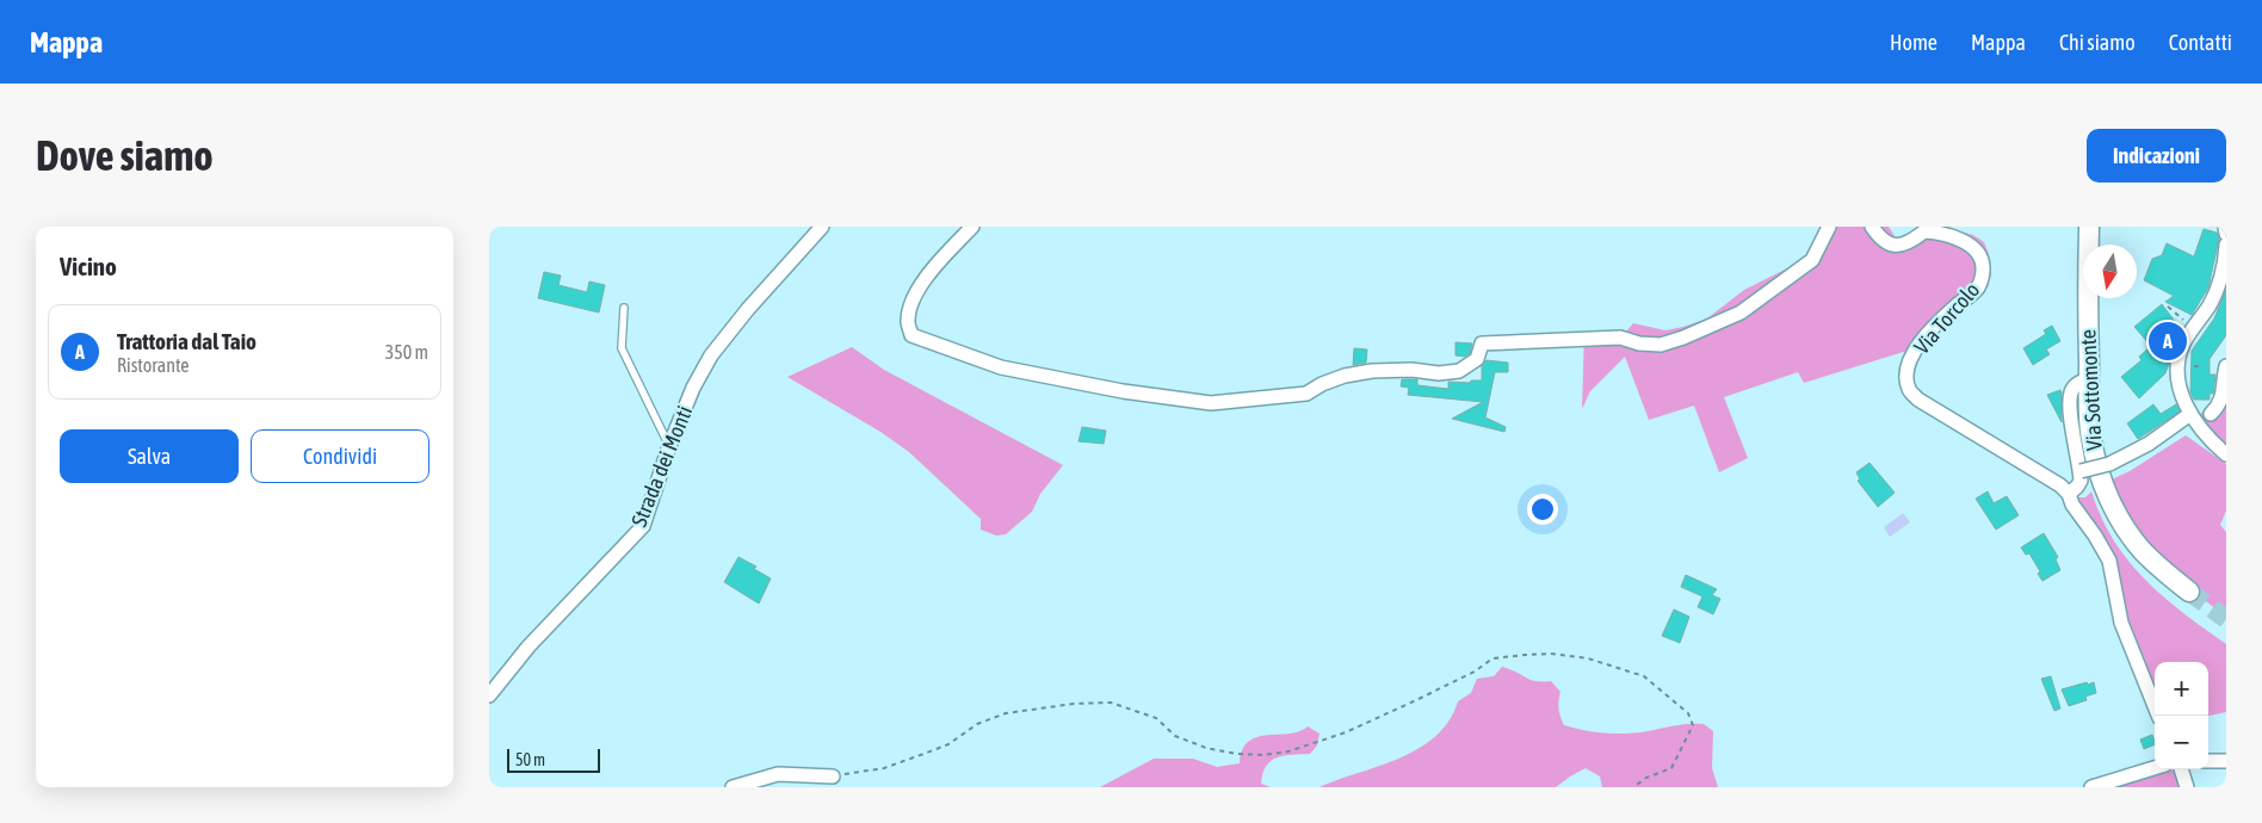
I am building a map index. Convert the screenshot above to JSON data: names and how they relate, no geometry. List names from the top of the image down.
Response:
{
  "streets": {
    "main road": ["Via Sottomonte"],
    "street": ["Via Torcolo", "Strada dei Monti"]
  },
  "scale_bar": "50 m",
  "north": "bottom",
  "page": {
    "header": "Mappa",
    "nav": [
      "Home",
      "Mappa",
      "Chi siamo",
      "Contatti"
    ],
    "buttons": [
      "Indicazioni",
      ["Salva", "Condividi"]
    ],
    "title": "Dove siamo",
    "heading": "Vicino",
    "list": [
      {
        "mark": "A",
        "name": "Trattoria dal Taio",
        "note": "Ristorante",
        "value": "350 m"
      }
    ],
    "pins": "A",
    "map_buttons": ["+", "−"],
    "scale": "50 m"
  }
}
